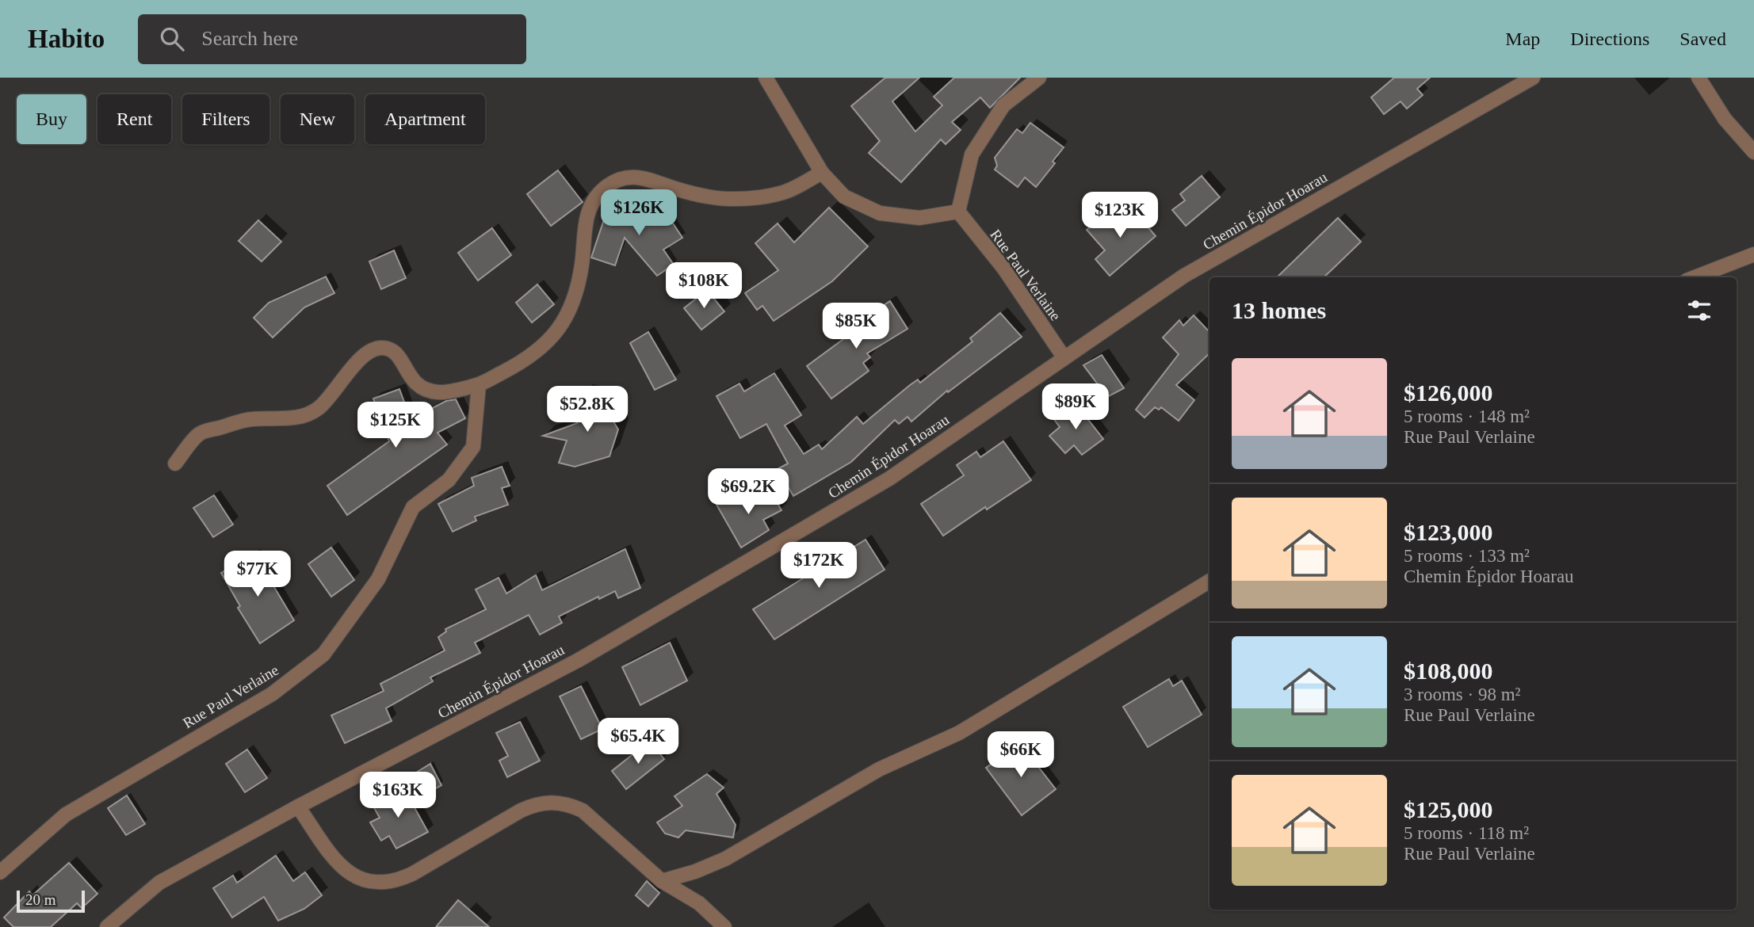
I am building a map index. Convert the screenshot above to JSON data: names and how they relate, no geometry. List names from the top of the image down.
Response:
{
  "streets": {
    "street": ["Chemin Épidor Hoarau", "Rue Paul Verlaine"]
  },
  "crossings": [
    ["Chemin Épidor Hoarau", "Rue Paul Verlaine"]
  ],
  "scale_bar": "20 m",
  "page": {
    "header": "Habito",
    "search": "Search here",
    "nav": ["Map", "Directions", "Saved"],
    "chip": [
      "Buy",
      "Rent",
      "Filters",
      "New",
      "Apartment"
    ],
    "price": [
      "$126K",
      "$123K",
      "$108K",
      "$85K",
      "$89K",
      "$52.8K",
      "$125K",
      "$69.2K",
      "$172K",
      "$77K",
      "$65.4K",
      "$66K",
      "$163K"
    ],
    "heading": "13 homes",
    "list": [
      {
        "name": "$126,000",
        "note": "5 rooms · 148 m² · Rue Paul Verlaine"
      },
      {
        "name": "$123,000",
        "note": "5 rooms · 133 m² · Chemin Épidor Hoarau"
      },
      {
        "name": "$108,000",
        "note": "3 rooms · 98 m² · Rue Paul Verlaine"
      },
      {
        "name": "$125,000",
        "note": "5 rooms · 118 m² · Rue Paul Verlaine"
      }
    ],
    "scale": "20 m"
  }
}
